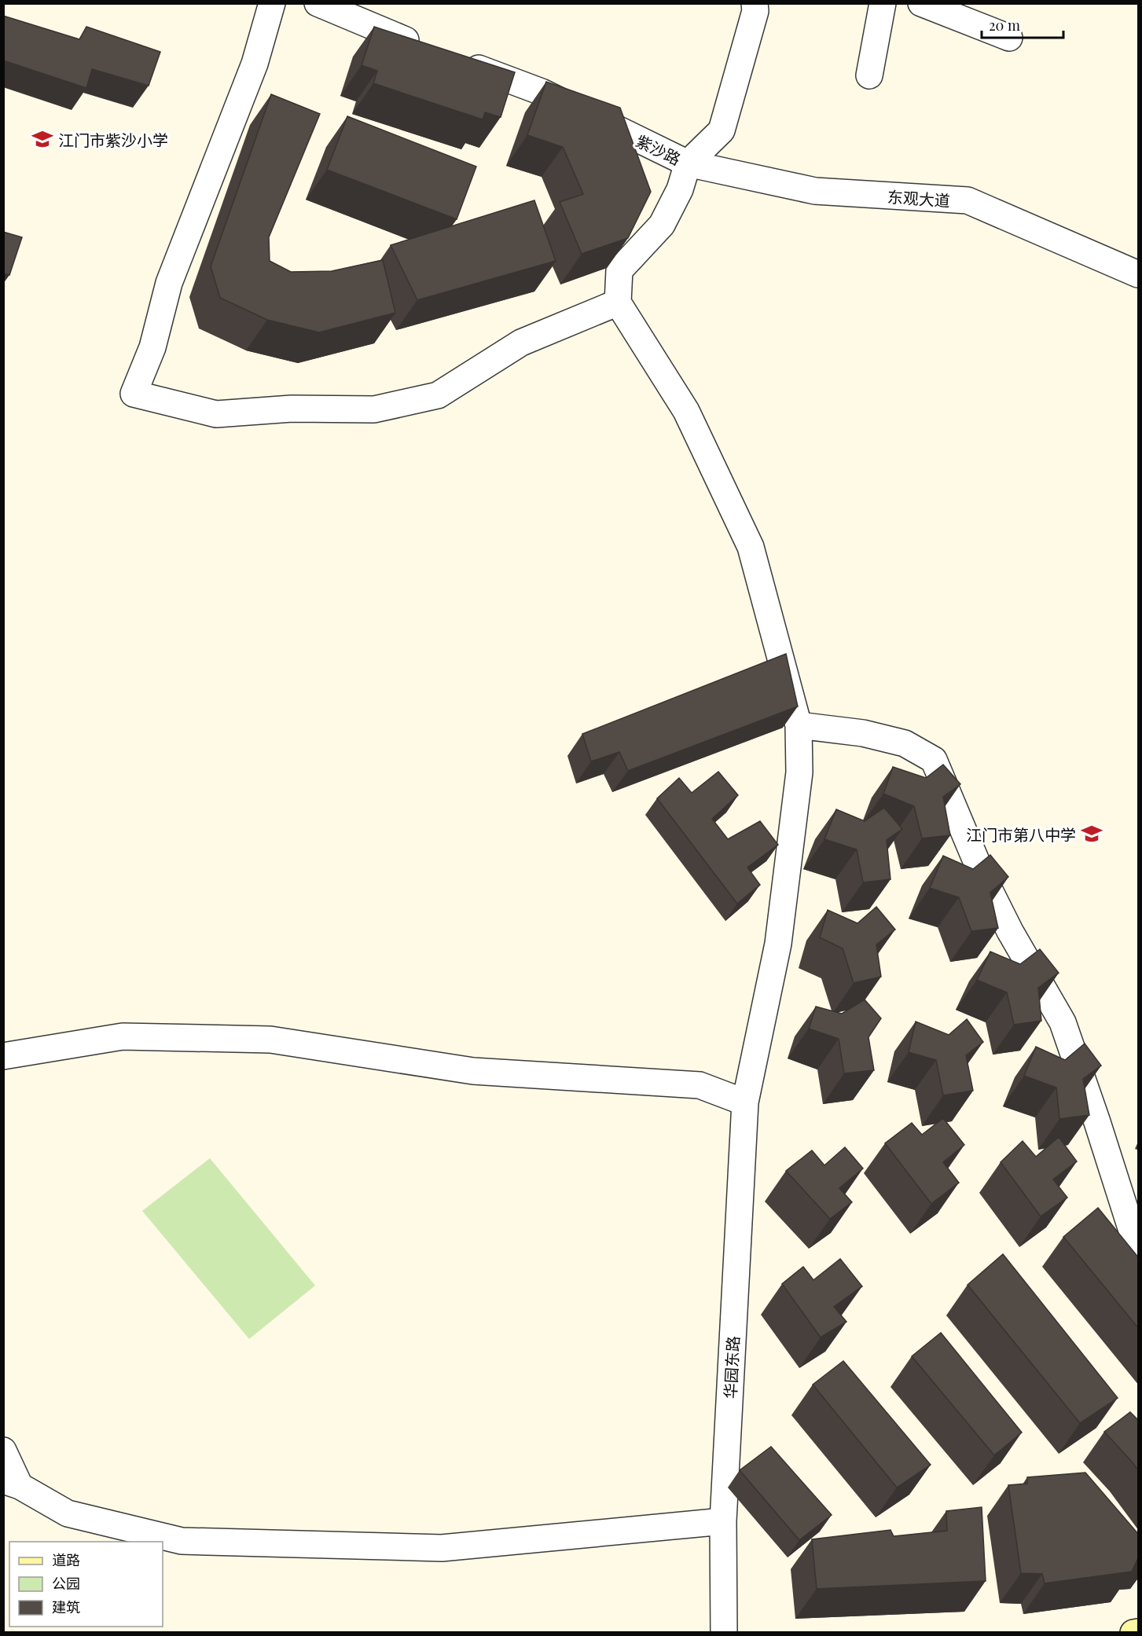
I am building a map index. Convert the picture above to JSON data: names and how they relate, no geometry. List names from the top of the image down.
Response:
{
  "streets": {
    "street": ["紫沙路", "东观大道", "华园东路"]
  },
  "crossings": [
    ["紫沙路", "东观大道"]
  ],
  "places": {
    "school or university": ["江门市紫沙小学", "江门市第八中学"]
  },
  "legend": ["道路", "公园", "建筑"],
  "scale_bar": "20 m"
}
